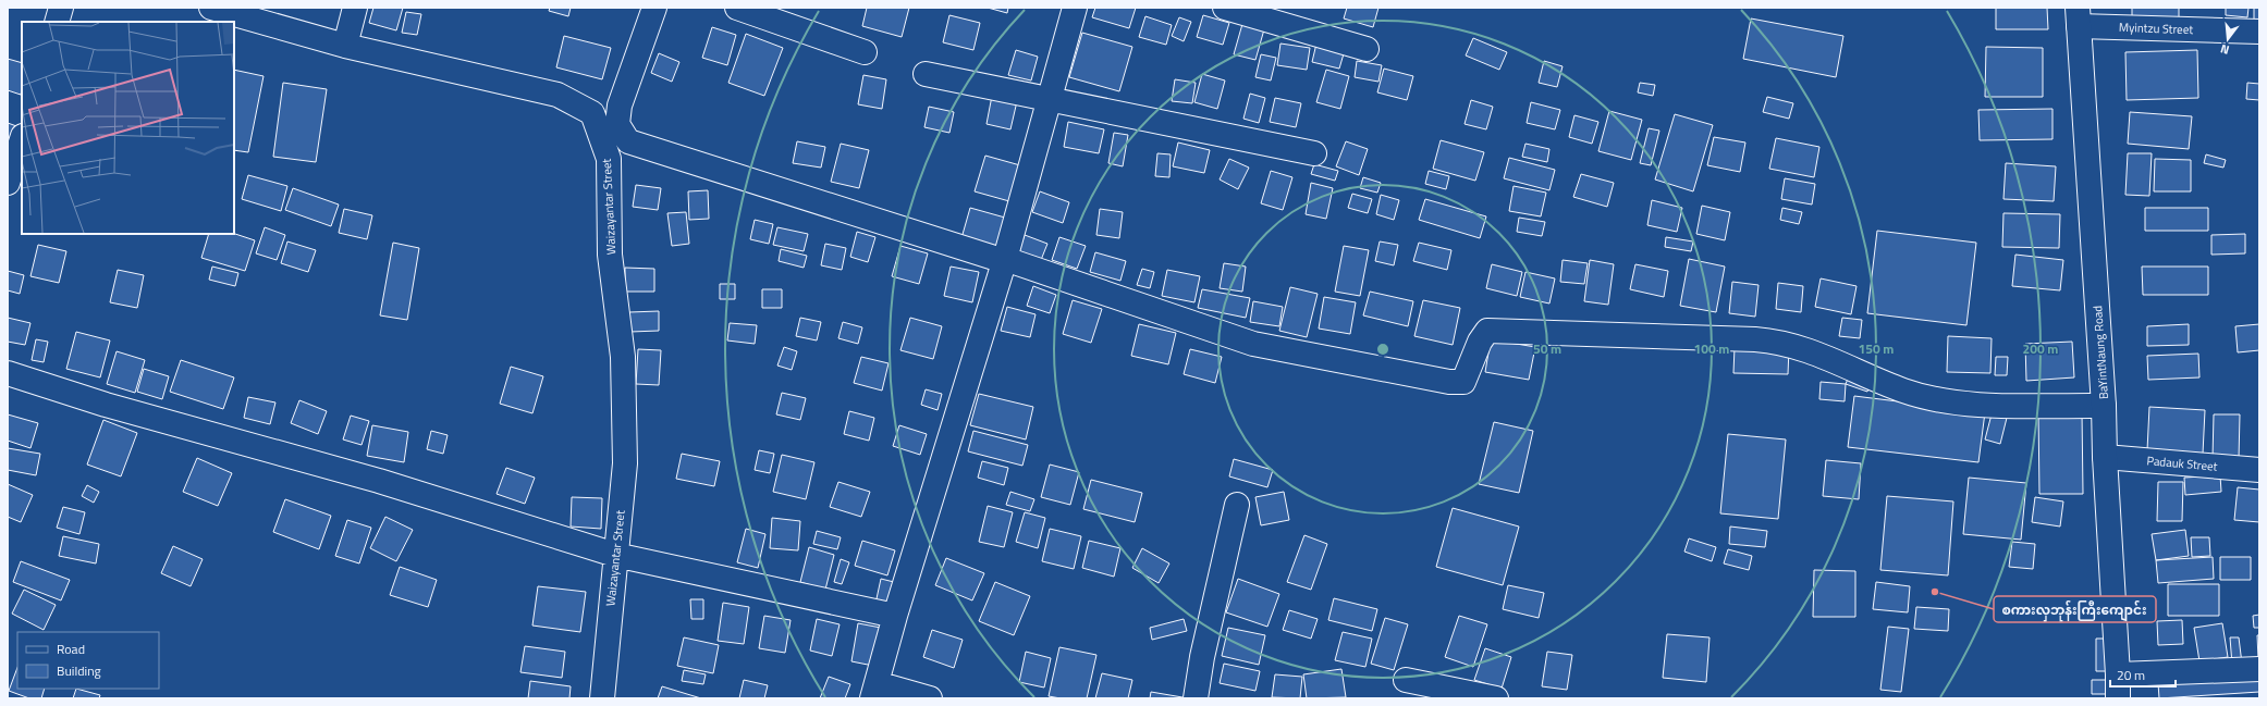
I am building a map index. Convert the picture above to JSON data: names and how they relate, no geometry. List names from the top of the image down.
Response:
{
  "streets": {
    "main road": [
      "Myintzu Street",
      "Waizayantar Street",
      "BaYintNaung Road",
      "Padauk Street"
    ]
  },
  "crossings": [
    ["Myintzu Street", "BaYintNaung Road"],
    ["BaYintNaung Road", "Padauk Street"]
  ],
  "places": ["စကားလှဘုန်းကြီးကျောင်း"],
  "legend": ["Road", "Building"],
  "scale_bar": "20 m",
  "north": "bottom",
  "rings": [
    "50 m",
    "100 m",
    "150 m",
    "200 m"
  ]
}
